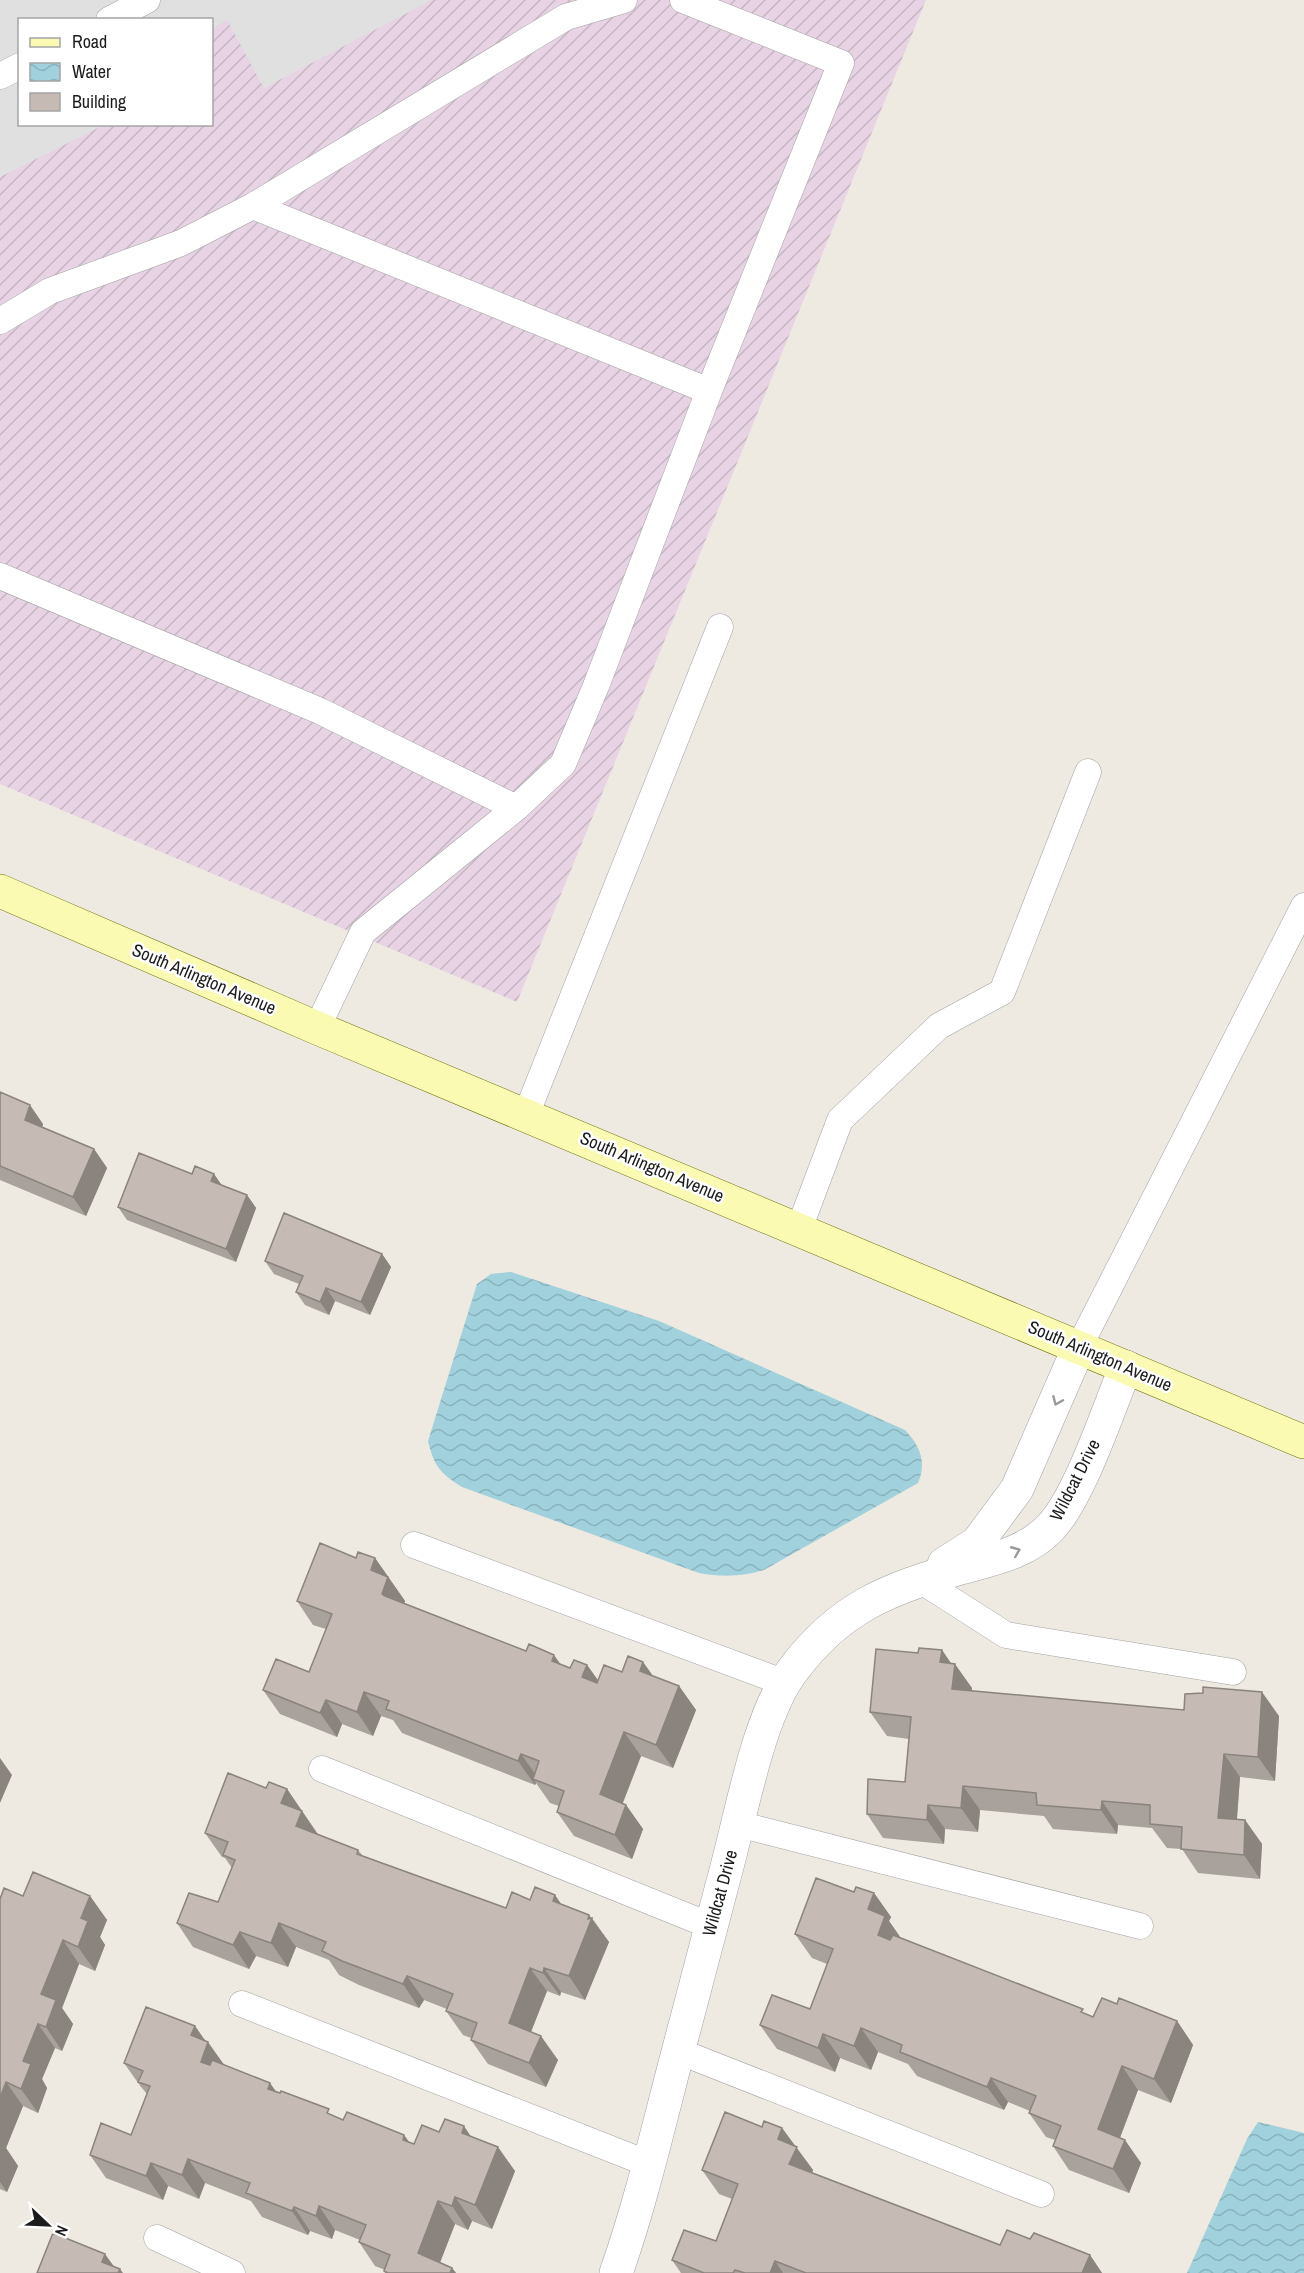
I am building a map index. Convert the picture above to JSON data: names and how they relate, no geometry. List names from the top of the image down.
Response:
{
  "streets": {
    "main road": ["South Arlington Avenue"],
    "street": ["Wildcat Drive"]
  },
  "crossings": [
    ["South Arlington Avenue", "Wildcat Drive"]
  ],
  "legend": ["Road", "Water", "Building"],
  "north": "bottom right"
}
